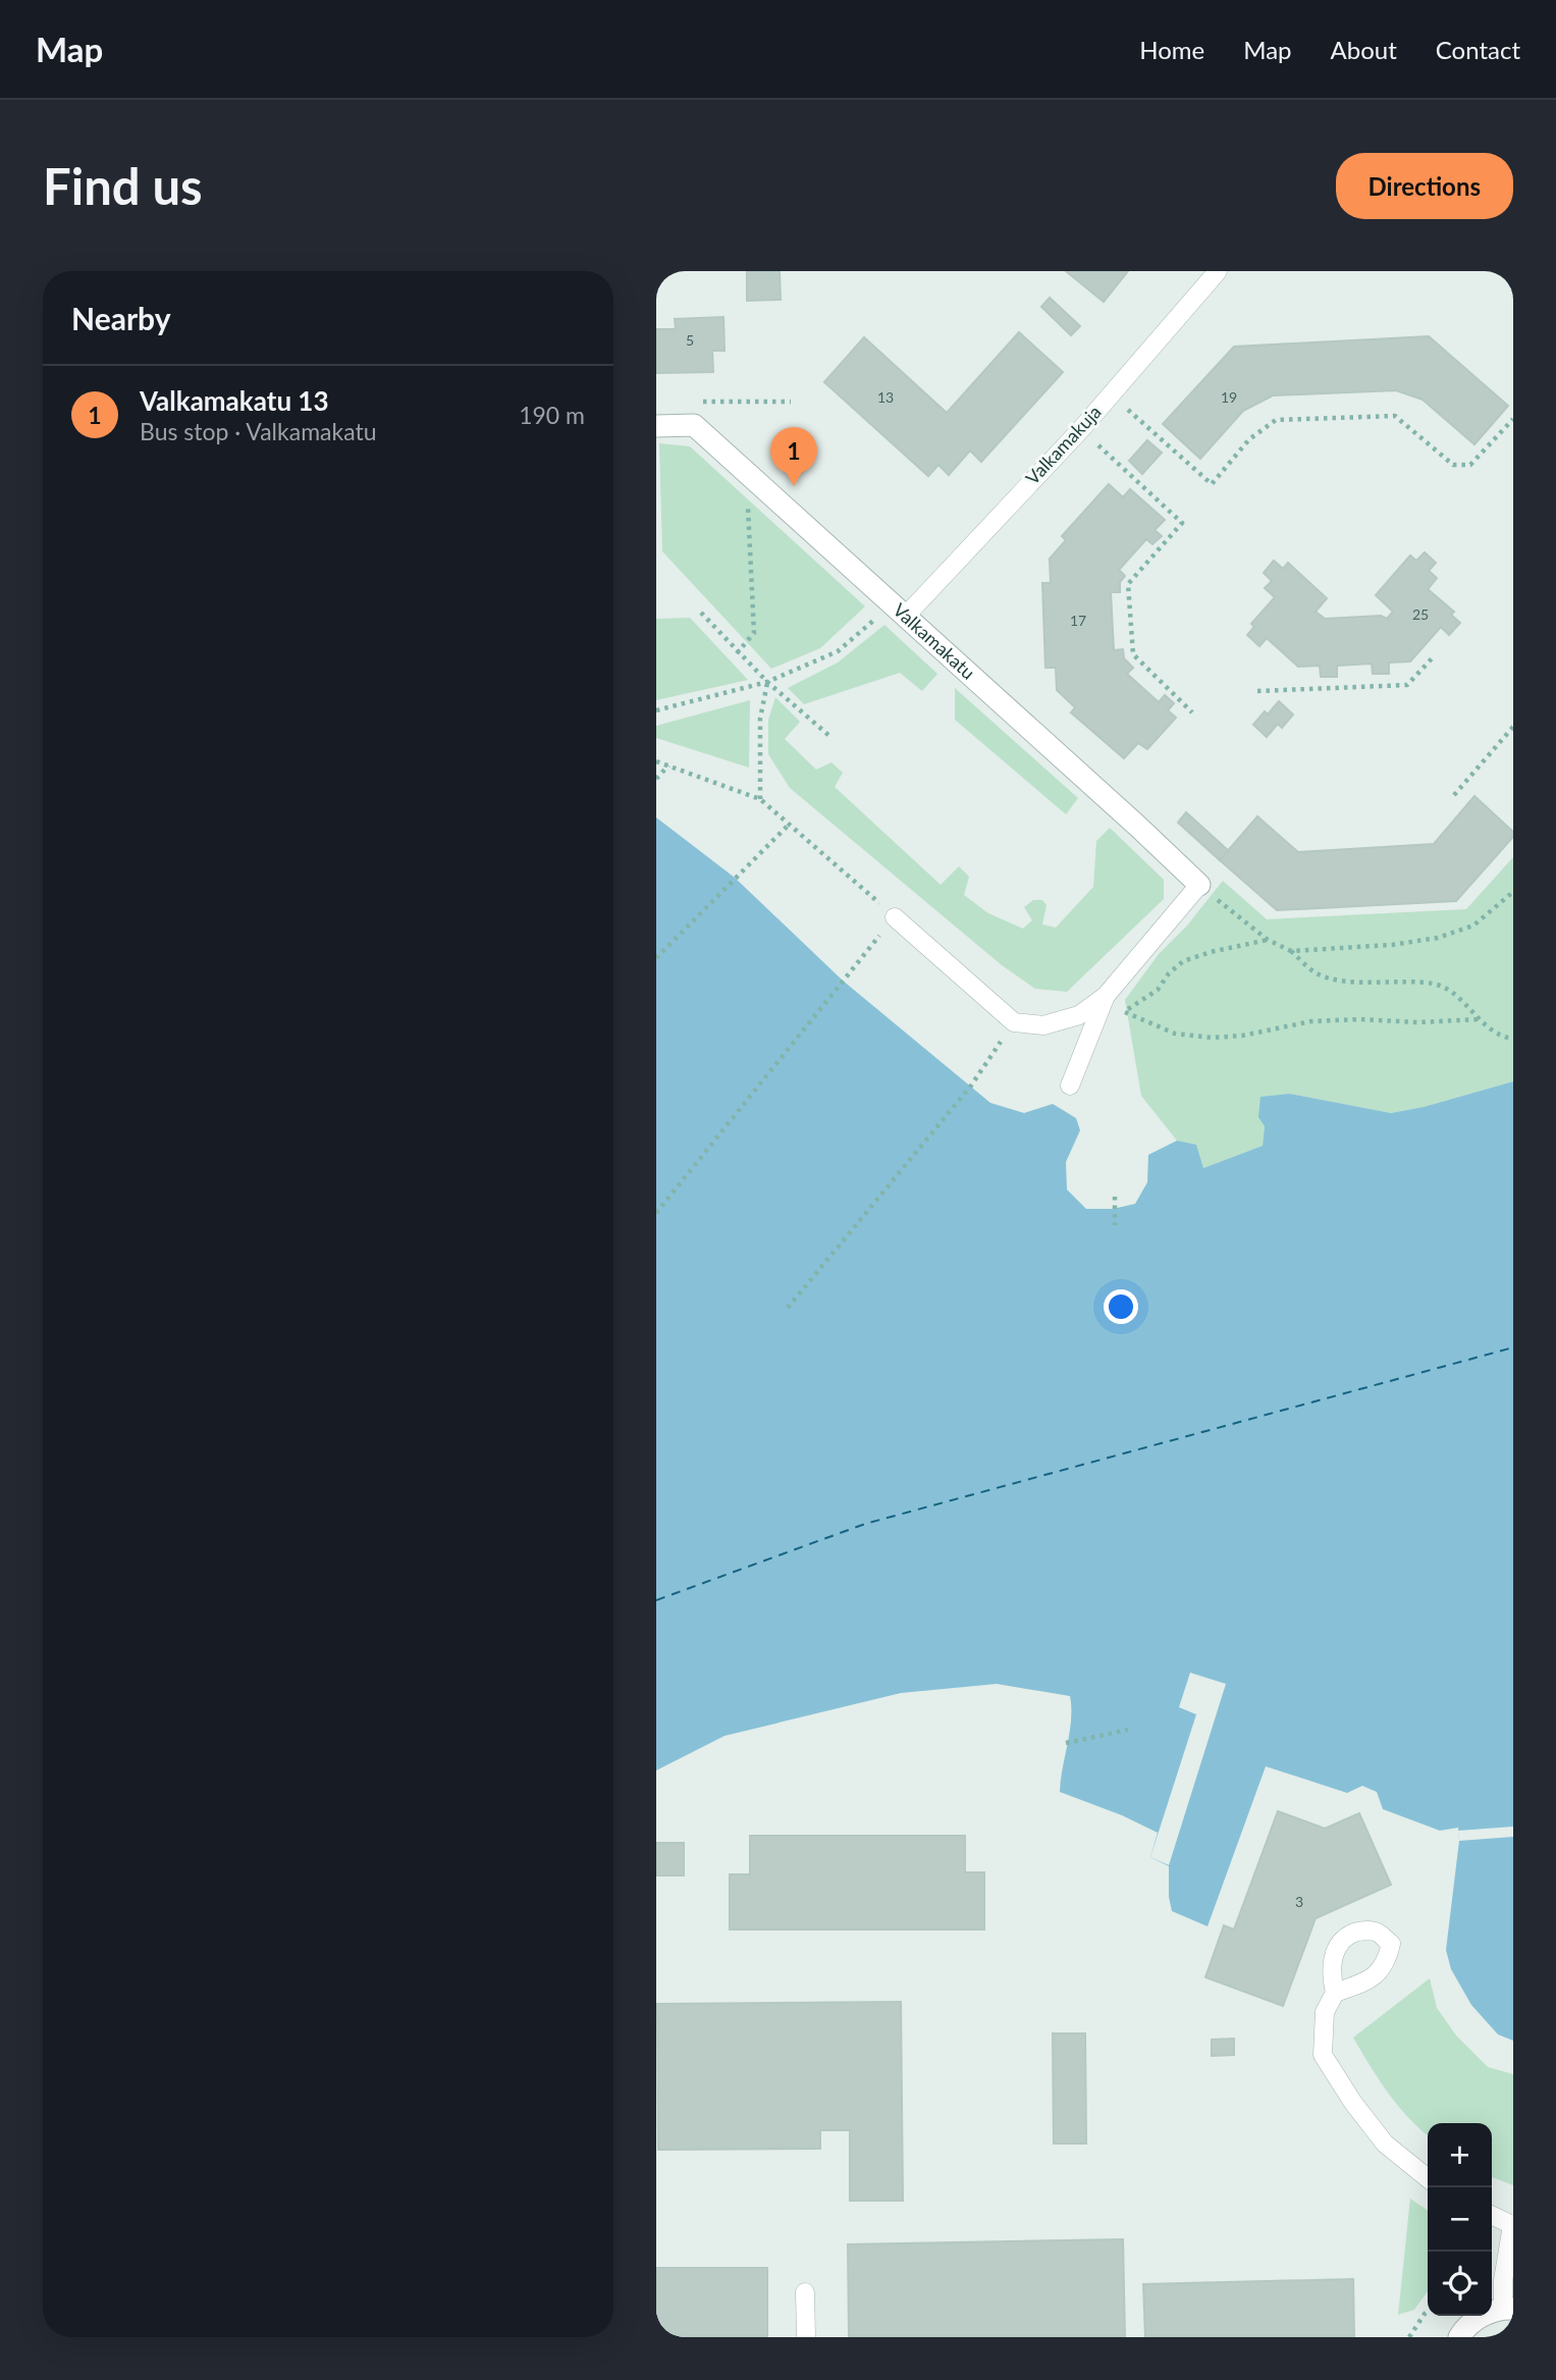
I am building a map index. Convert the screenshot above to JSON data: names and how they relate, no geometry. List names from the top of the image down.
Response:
{
  "streets": {
    "street": ["Valkamakatu"],
    "lane": ["Valkamakuja"]
  },
  "crossings": [
    ["Valkamakuja", "Valkamakatu"]
  ],
  "house_numbers": [
    "5",
    "13",
    "19",
    "25",
    "17",
    "3"
  ],
  "page": {
    "header": "Map",
    "nav": [
      "Home",
      "Map",
      "About",
      "Contact"
    ],
    "buttons": "Directions",
    "title": "Find us",
    "heading": "Nearby",
    "list": [
      {
        "mark": "1",
        "name": "Valkamakatu 13",
        "note": "Bus stop · Valkamakatu",
        "value": "190 m"
      }
    ],
    "pins": "1",
    "map_buttons": ["+", "−"]
  }
}
